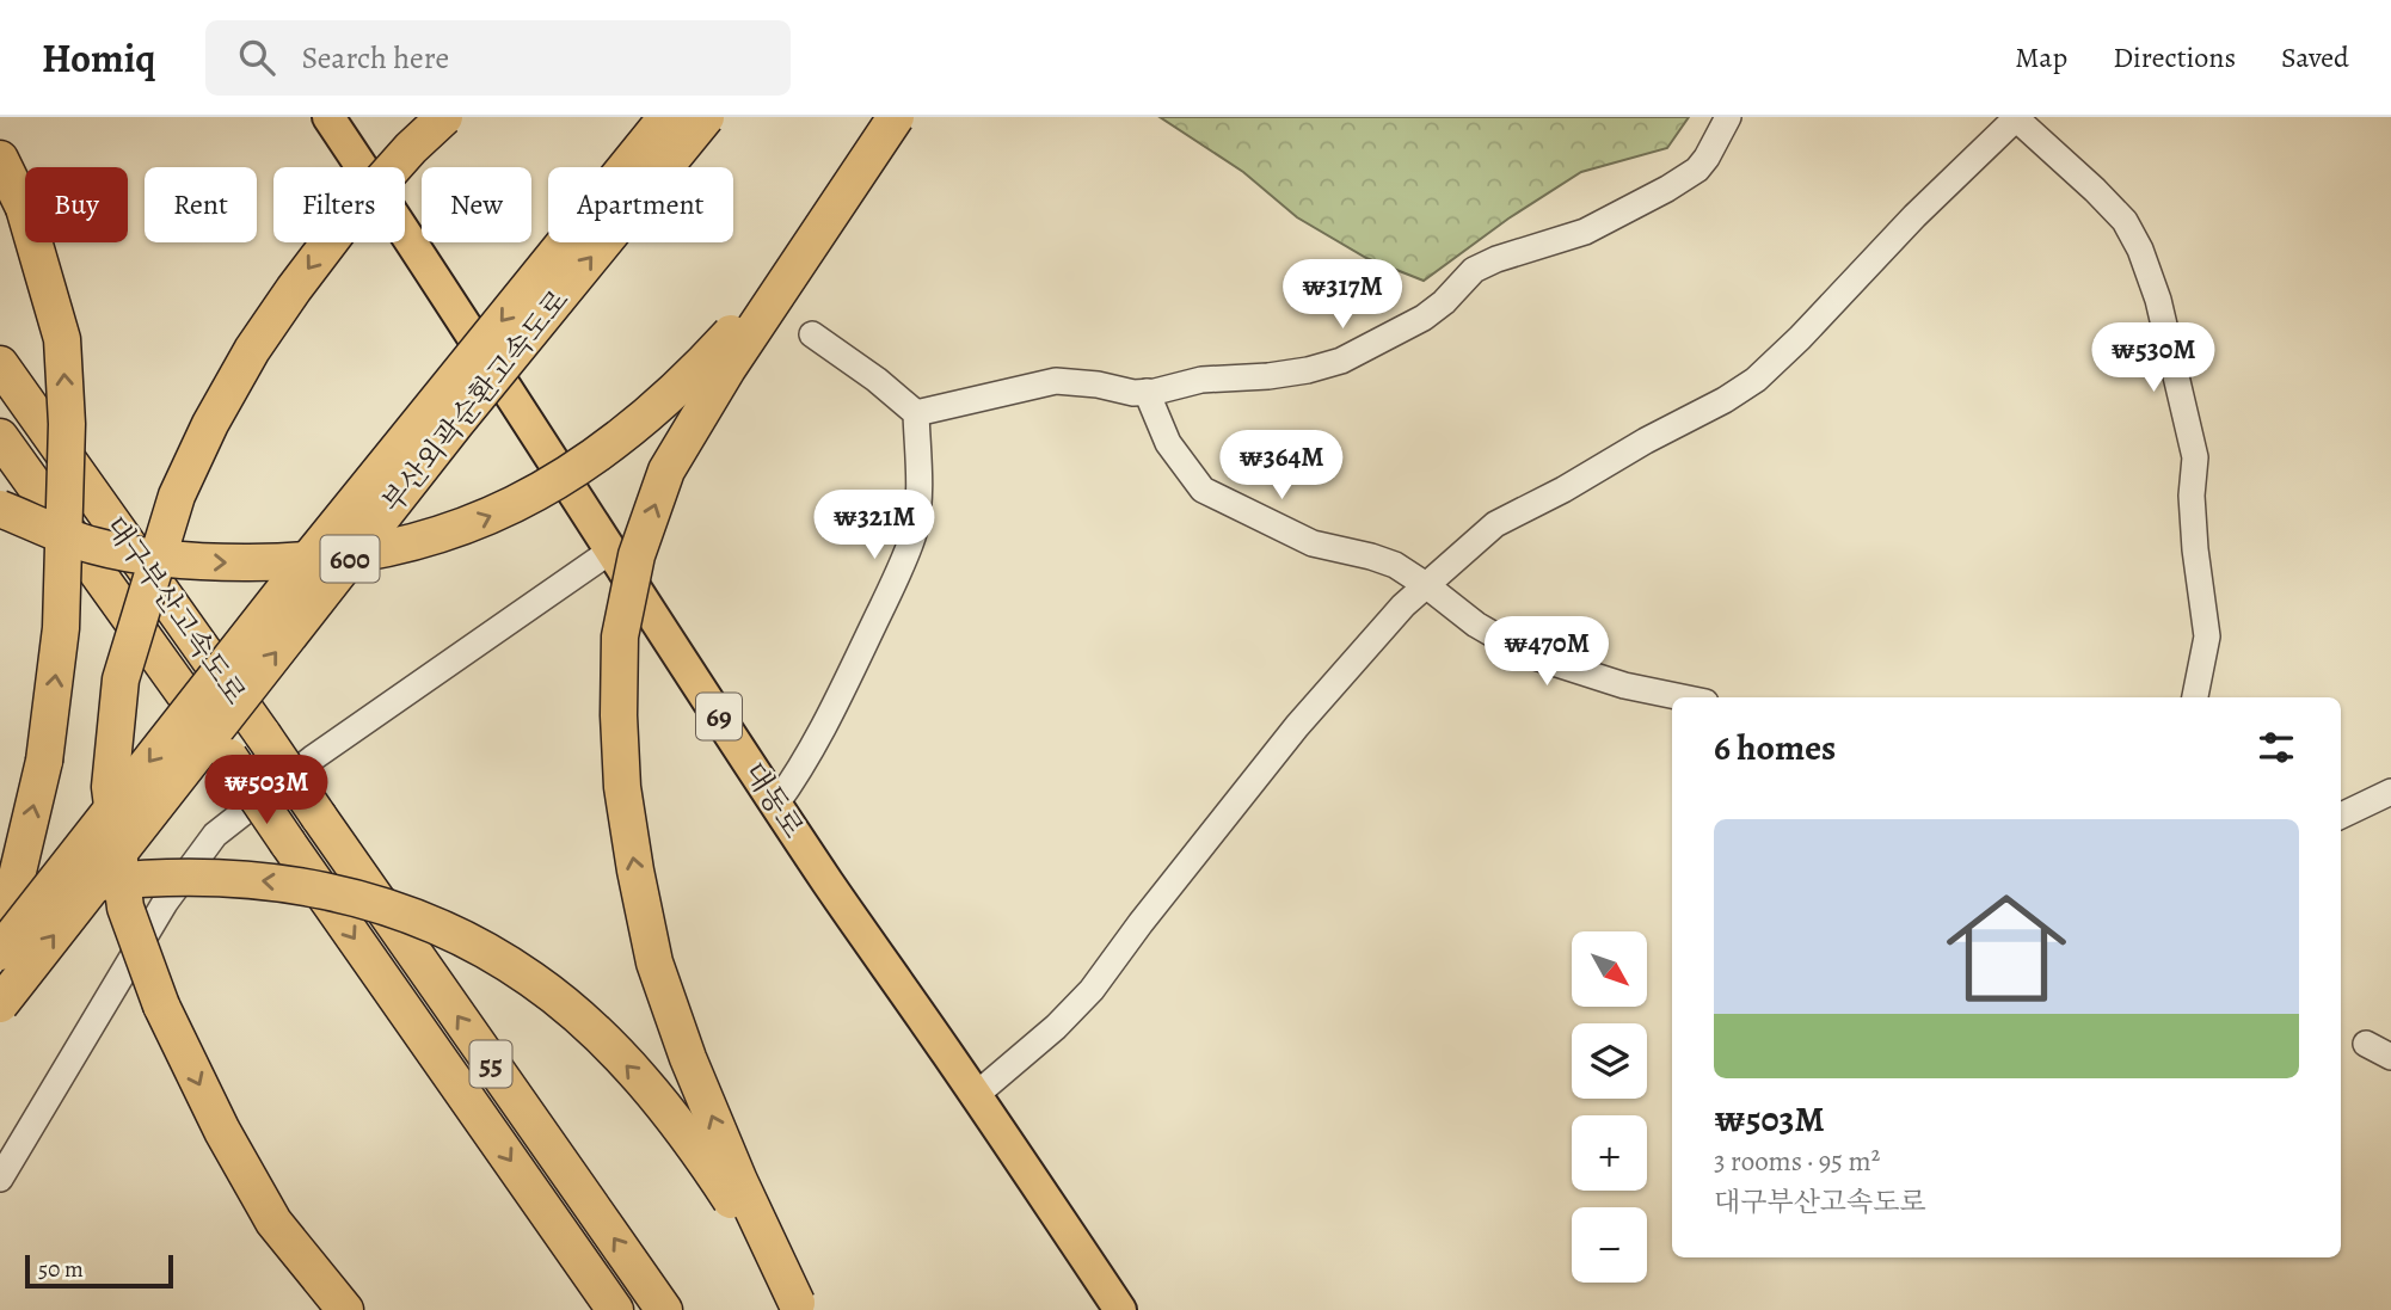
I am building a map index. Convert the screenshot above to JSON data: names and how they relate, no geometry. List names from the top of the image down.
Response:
{
  "streets": {
    "highway": [
      "부산외곽순환고속도로",
      "600",
      "대구부산고속도로",
      "55"
    ],
    "main road": ["69", "대동로"]
  },
  "scale_bar": "50 m",
  "north": "bottom right",
  "page": {
    "header": "Homiq",
    "search": "Search here",
    "nav": ["Map", "Directions", "Saved"],
    "chip": [
      "Buy",
      "Rent",
      "Filters",
      "New",
      "Apartment"
    ],
    "price": [
      "₩317M",
      "₩530M",
      "₩364M",
      "₩321M",
      "₩470M",
      "₩503M"
    ],
    "heading": "6 homes",
    "list": [
      {
        "name": "₩503M",
        "note": "3 rooms · 95 m² · 대구부산고속도로"
      }
    ],
    "map_buttons": ["+", "−"],
    "scale": "50 m"
  }
}
